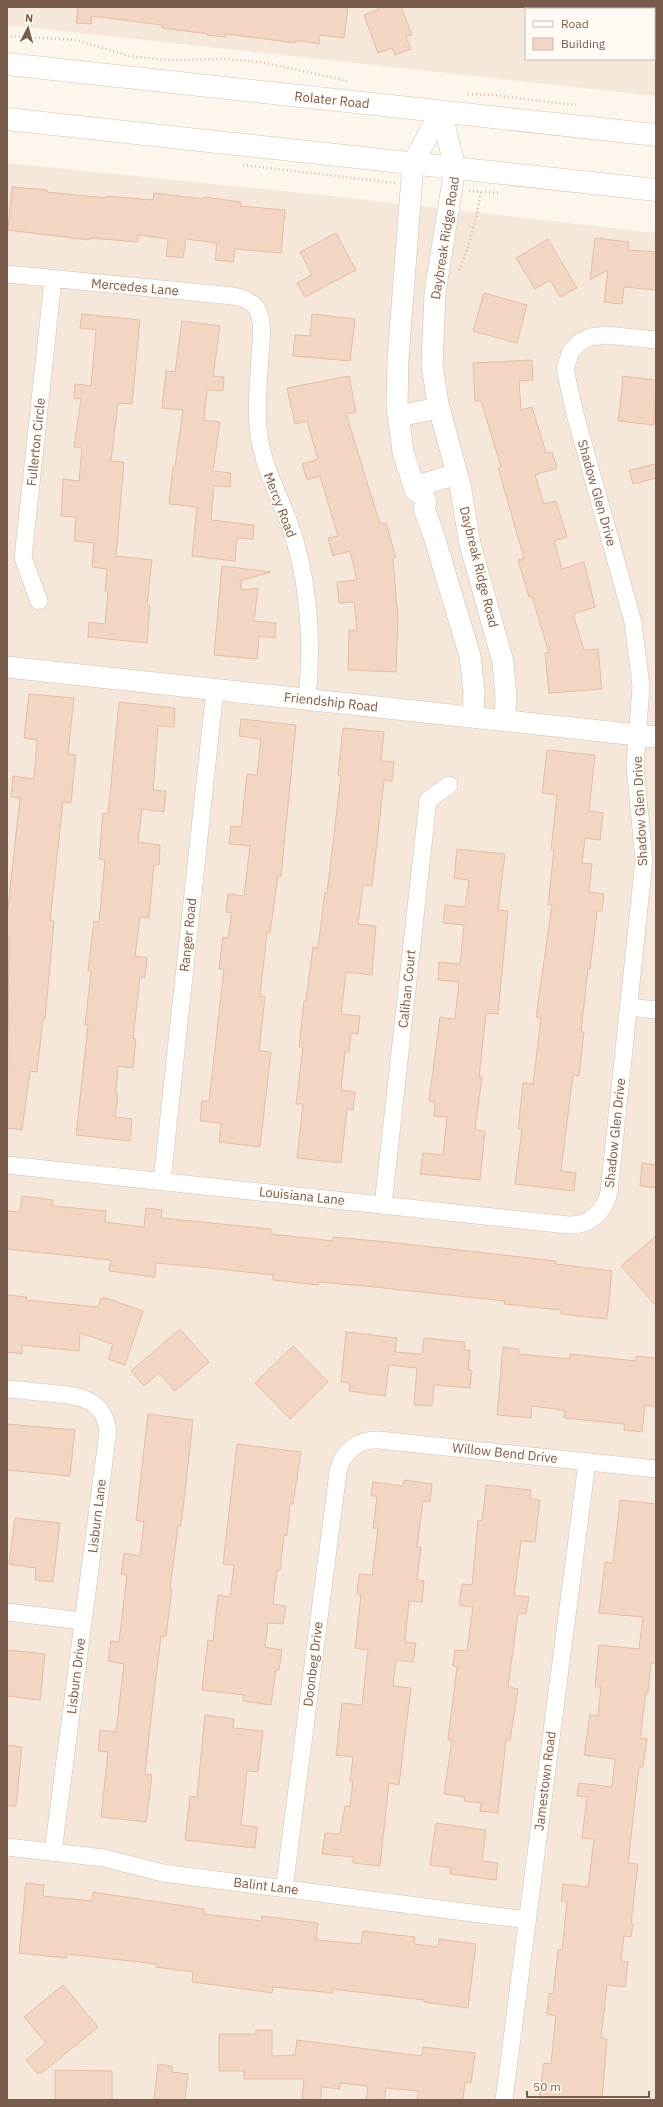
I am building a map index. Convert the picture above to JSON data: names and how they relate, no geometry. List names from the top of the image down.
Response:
{
  "streets": {
    "main road": ["Rolater Road"],
    "street": [
      "Daybreak Ridge Road",
      "Mercedes Lane",
      "Fullerton Circle",
      "Shadow Glen Drive",
      "Mercy Road",
      "Friendship Road",
      "Ranger Road",
      "Calihan Court",
      "Louisiana Lane",
      "Willow Bend Drive",
      "Lisburn Lane",
      "Doonbeg Drive",
      "Lisburn Drive",
      "Jamestown Road",
      "Balint Lane"
    ]
  },
  "crossings": [
    ["Rolater Road", "Daybreak Ridge Road"],
    ["Daybreak Ridge Road", "Friendship Road"],
    ["Mercedes Lane", "Fullerton Circle"],
    ["Mercedes Lane", "Mercy Road"],
    ["Shadow Glen Drive", "Friendship Road"],
    ["Shadow Glen Drive", "Louisiana Lane"],
    ["Mercy Road", "Friendship Road"],
    ["Friendship Road", "Ranger Road"],
    ["Ranger Road", "Louisiana Lane"],
    ["Calihan Court", "Louisiana Lane"],
    ["Willow Bend Drive", "Doonbeg Drive"],
    ["Willow Bend Drive", "Jamestown Road"],
    ["Lisburn Lane", "Lisburn Drive"],
    ["Doonbeg Drive", "Balint Lane"],
    ["Lisburn Drive", "Balint Lane"],
    ["Jamestown Road", "Balint Lane"]
  ],
  "legend": ["Road", "Building"],
  "scale_bar": "50 m",
  "north": "top"
}
